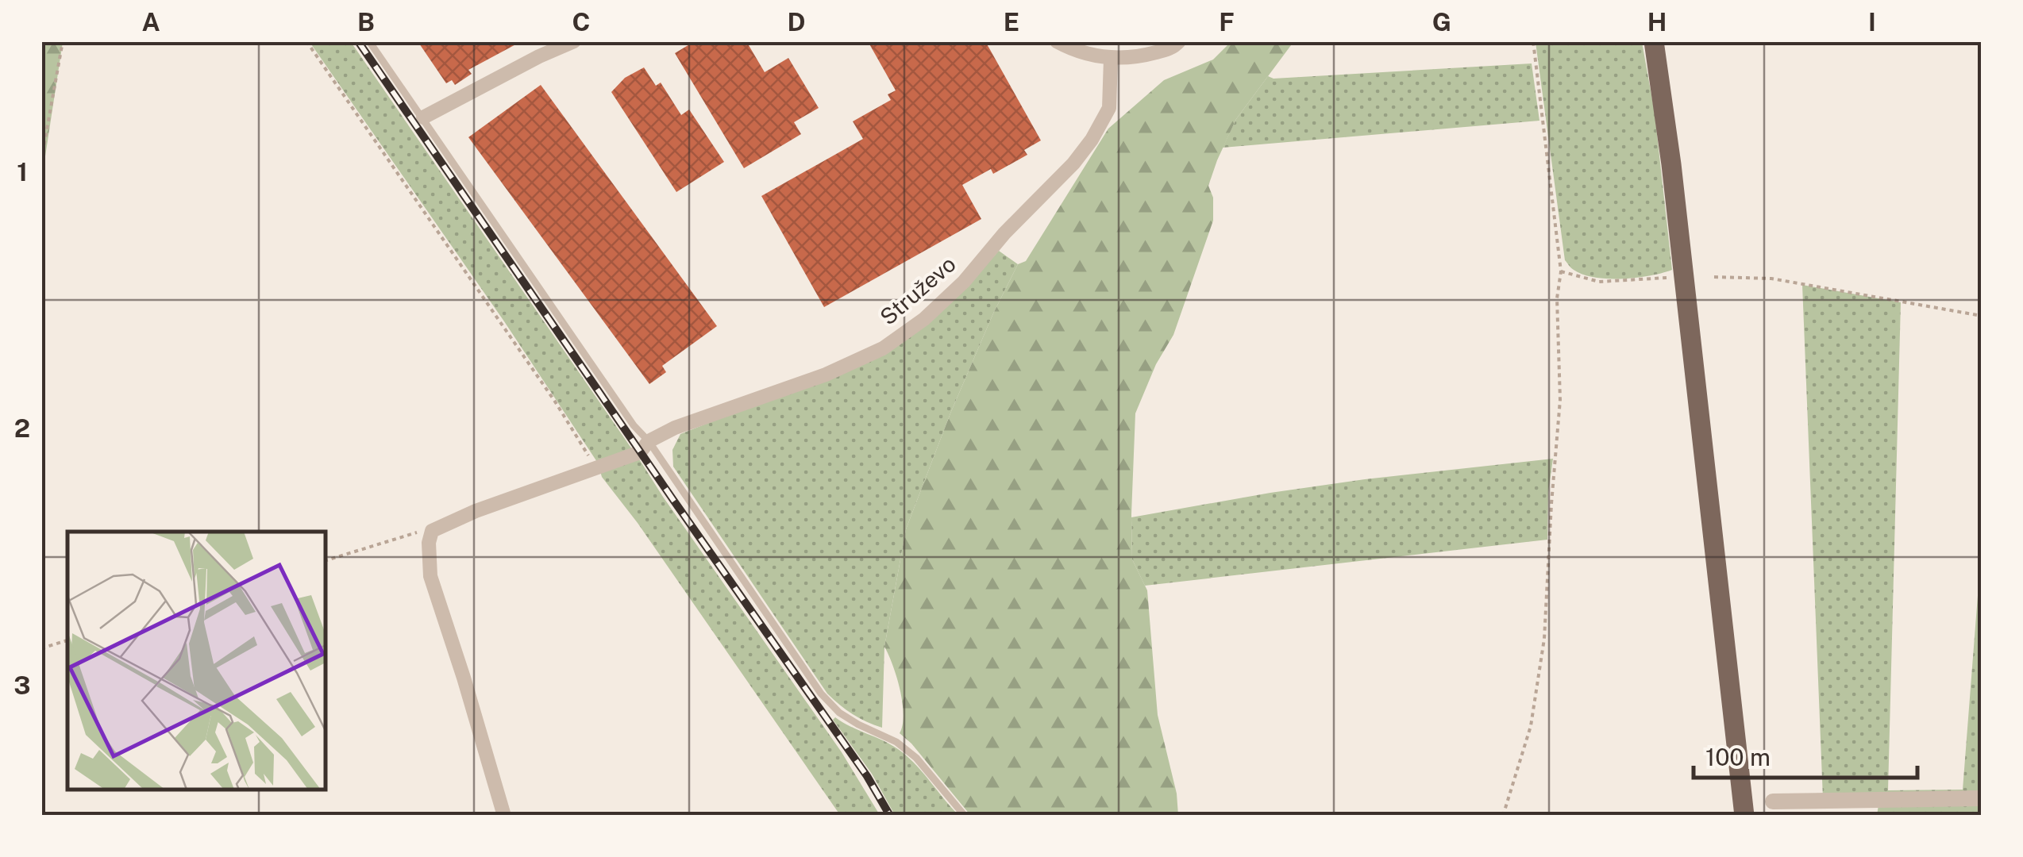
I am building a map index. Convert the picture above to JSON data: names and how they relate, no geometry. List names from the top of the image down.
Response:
{
  "streets": {
    "street": ["Struževo"]
  },
  "scale_bar": "100 m",
  "grid": {
    "columns": [
      "A",
      "B",
      "C",
      "D",
      "E",
      "F",
      "G",
      "H",
      "I"
    ],
    "rows": ["1", "2", "3"]
  }
}
